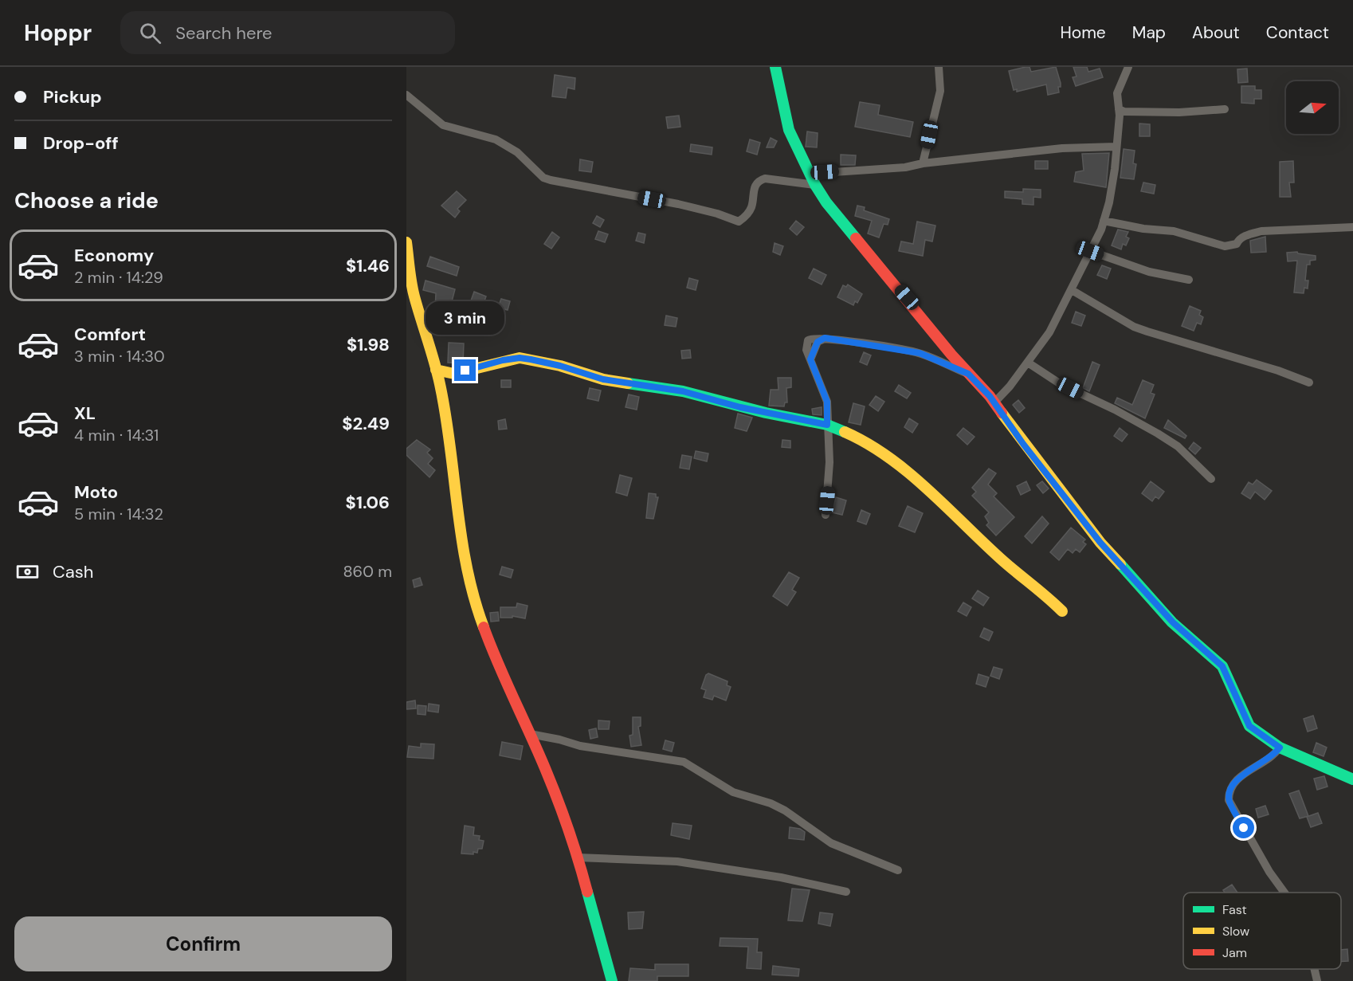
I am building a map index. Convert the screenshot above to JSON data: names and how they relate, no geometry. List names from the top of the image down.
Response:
{
  "legend": ["Fast", "Slow", "Jam"],
  "north": "right",
  "page": {
    "header": "Hoppr",
    "search": "Search here",
    "nav": [
      "Home",
      "Map",
      "About",
      "Contact"
    ],
    "banner": ["Pickup", "Drop-off"],
    "heading": "Choose a ride",
    "list": [
      {
        "name": "Economy",
        "note": "2 min · 14:29",
        "value": "$1.46"
      },
      {
        "name": "Comfort",
        "note": "3 min · 14:30",
        "value": "$1.98"
      },
      {
        "name": "XL",
        "note": "4 min · 14:31",
        "value": "$2.49"
      },
      {
        "name": "Moto",
        "note": "5 min · 14:32",
        "value": "$1.06"
      }
    ],
    "bubble": "3 min",
    "pay": ["Cash", "860 m"],
    "buttons": "Confirm"
  }
}
